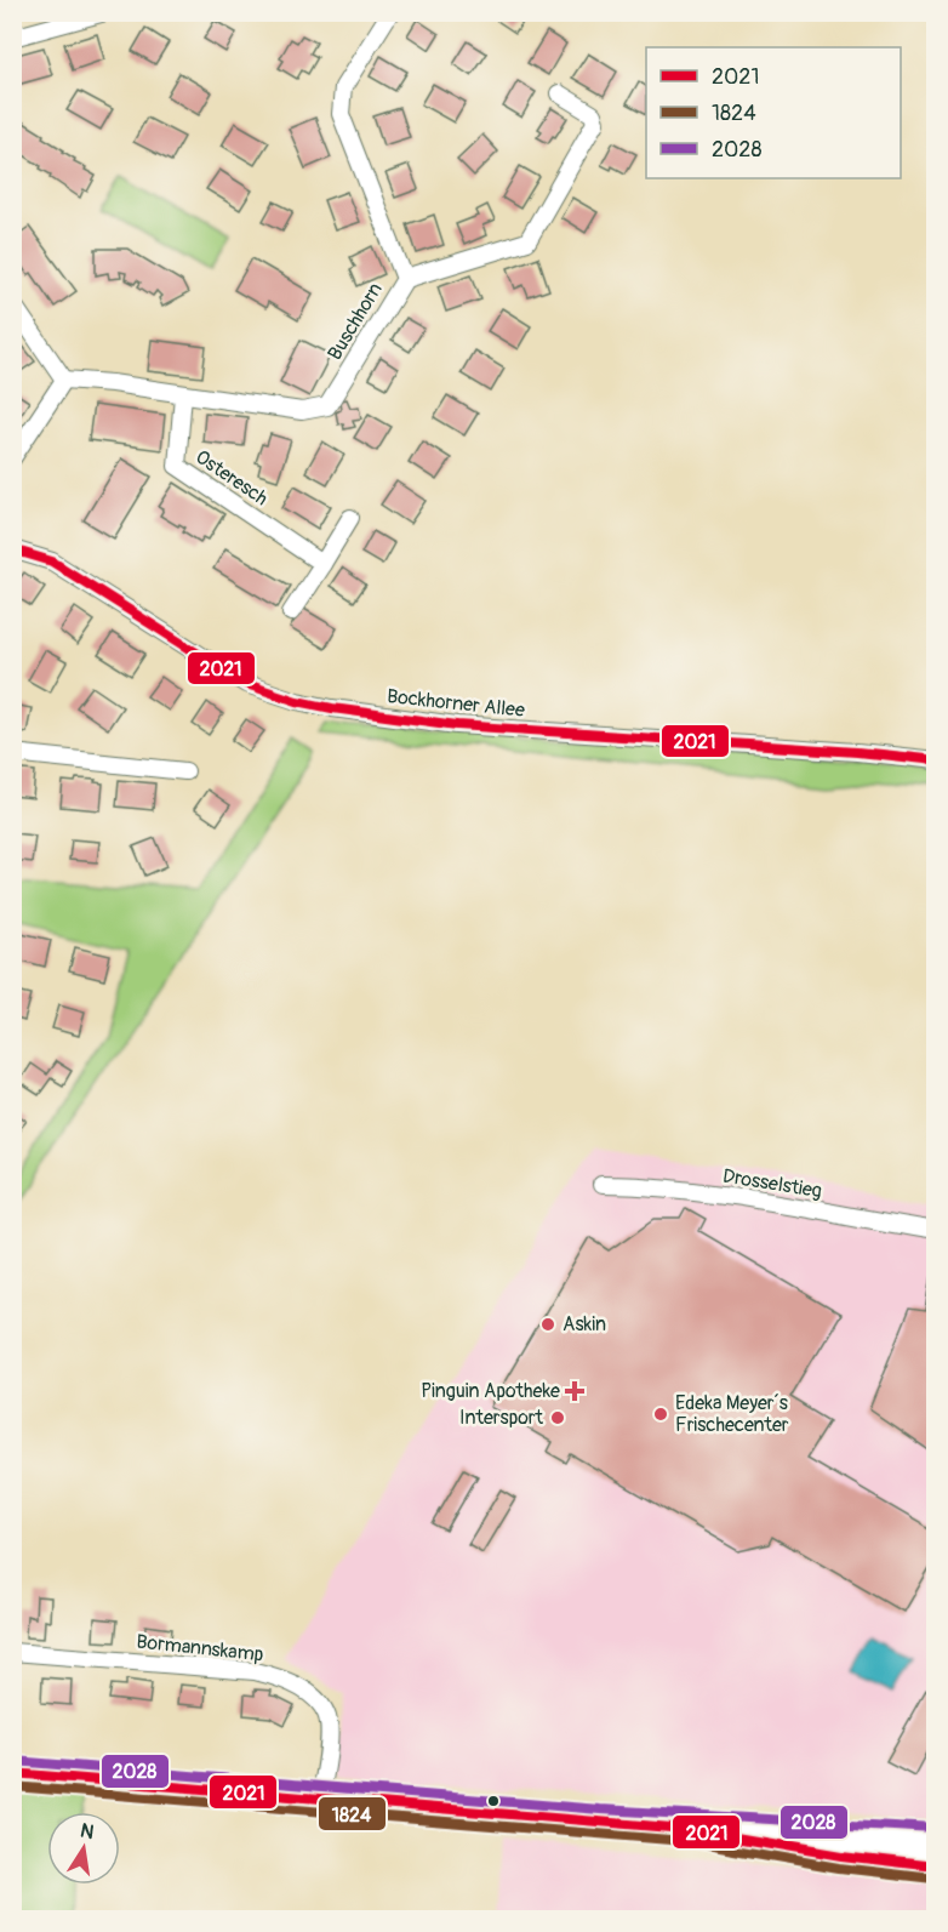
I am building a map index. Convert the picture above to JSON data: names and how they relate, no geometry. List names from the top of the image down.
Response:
{
  "streets": {
    "street": [
      "Buschhorn",
      "Osteresch",
      "Bockhorner Allee",
      "Drosselstieg",
      "Bormannskamp"
    ]
  },
  "crossings": [
    ["Buschhorn", "Osteresch"]
  ],
  "places": {
    "other": ["Askin", "Edeka Meyer´s Frischecenter", "Intersport"],
    "health": ["Pinguin Apotheke"]
  },
  "lines": ["transit line 2021", "transit line 2028", "transit line 1824"],
  "legend": ["2021", "1824", "2028"],
  "north": "top"
}
